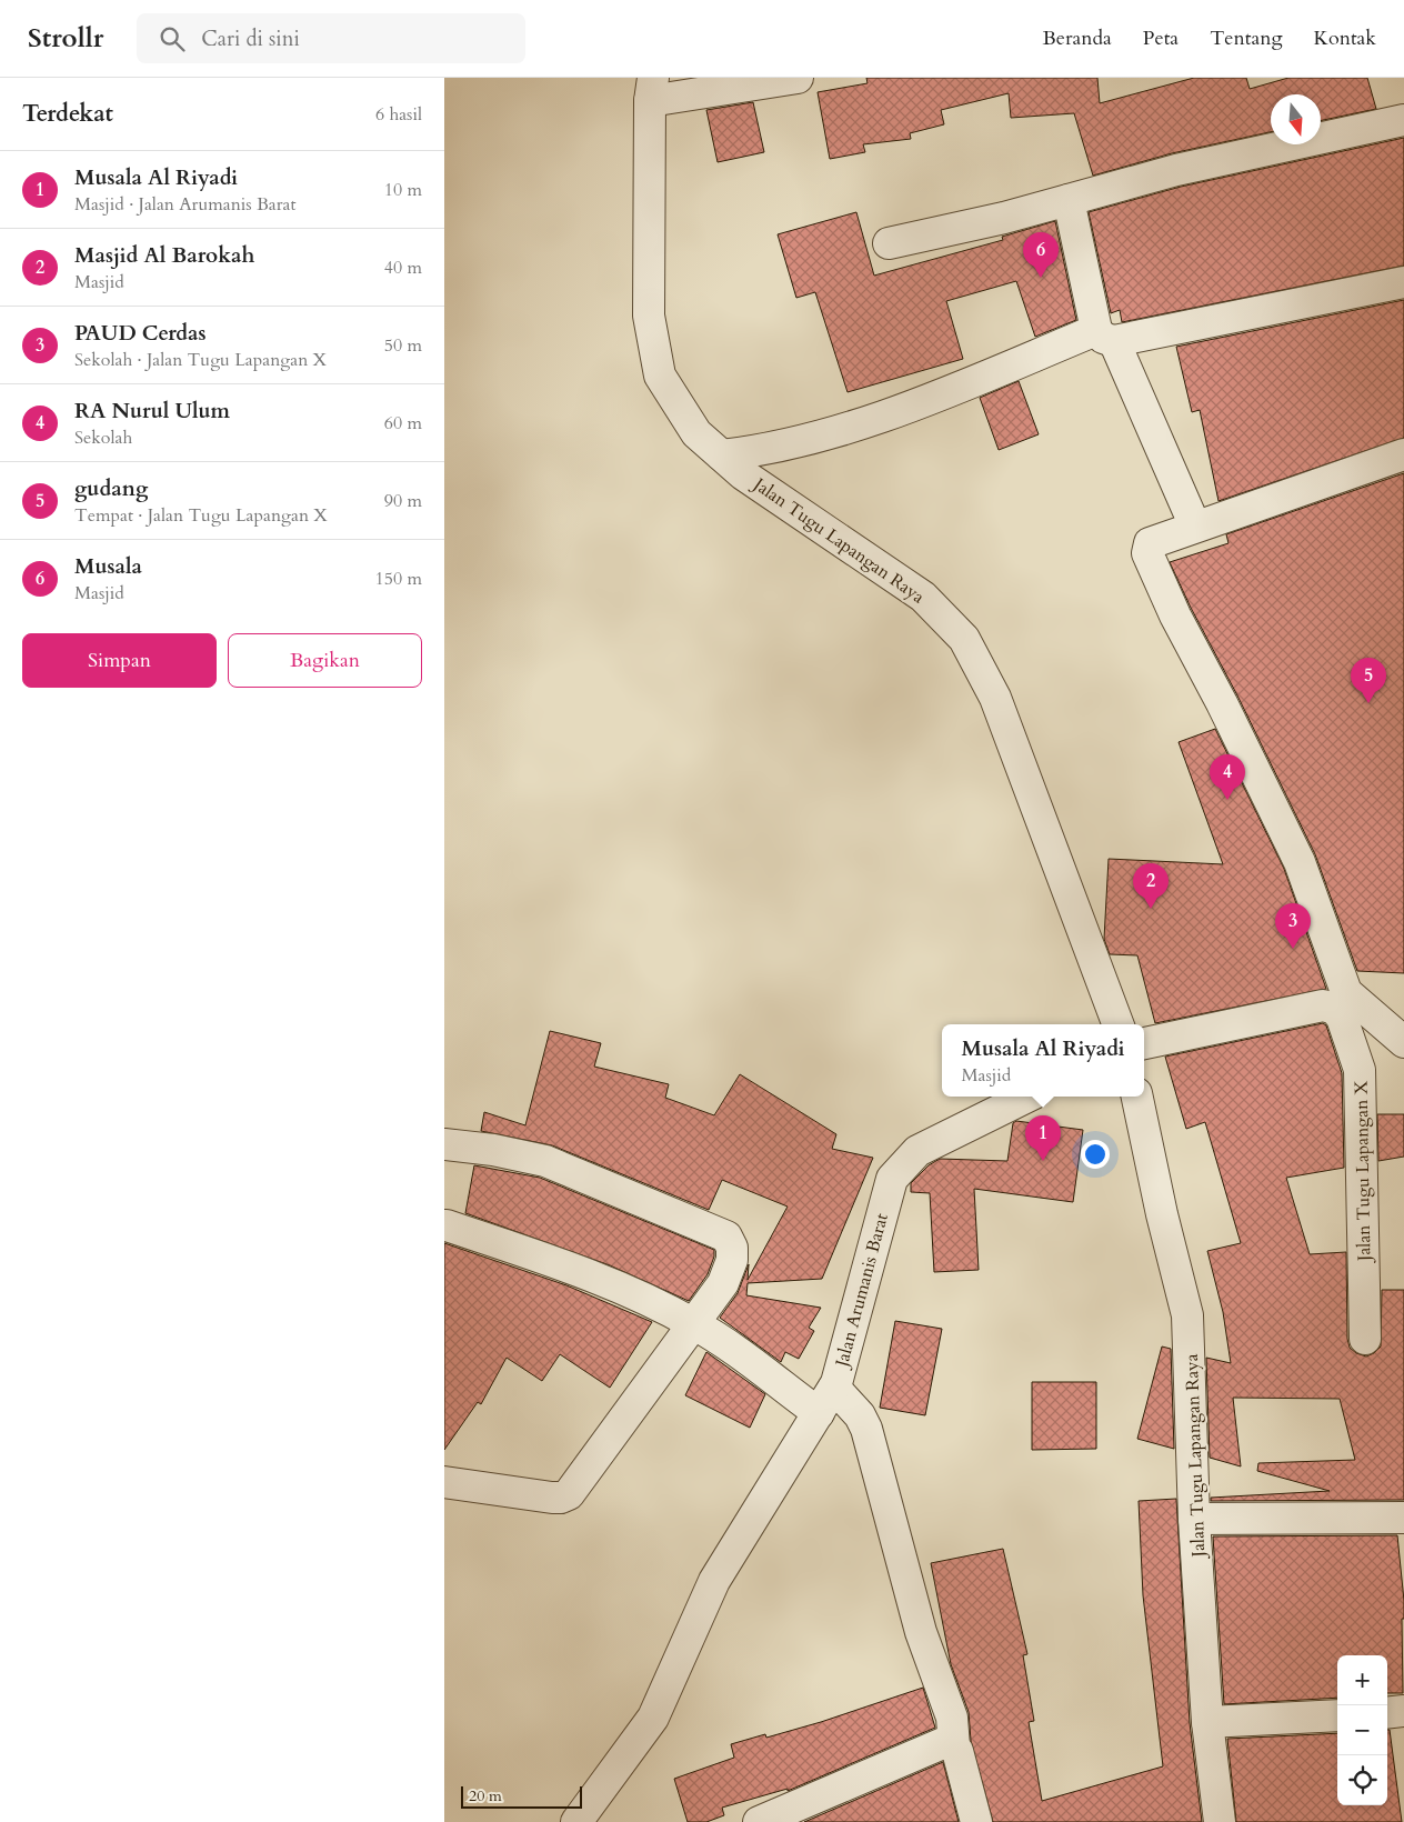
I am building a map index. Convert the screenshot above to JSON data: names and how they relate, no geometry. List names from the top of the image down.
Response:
{
  "streets": {
    "street": ["Jalan Tugu Lapangan Raya", "Jalan Tugu Lapangan X", "Jalan Arumanis Barat"]
  },
  "scale_bar": "20 m",
  "north": "bottom",
  "page": {
    "header": "Strollr",
    "search": "Cari di sini",
    "nav": [
      "Beranda",
      "Peta",
      "Tentang",
      "Kontak"
    ],
    "heading": ["Terdekat", "6 hasil"],
    "list": [
      {
        "mark": "1",
        "name": "Musala Al Riyadi",
        "note": "Masjid · Jalan Arumanis Barat",
        "value": "10 m"
      },
      {
        "mark": "2",
        "name": "Masjid Al Barokah",
        "note": "Masjid",
        "value": "40 m"
      },
      {
        "mark": "3",
        "name": "PAUD Cerdas",
        "note": "Sekolah · Jalan Tugu Lapangan X",
        "value": "50 m"
      },
      {
        "mark": "4",
        "name": "RA Nurul Ulum",
        "note": "Sekolah",
        "value": "60 m"
      },
      {
        "mark": "5",
        "name": "gudang",
        "note": "Tempat · Jalan Tugu Lapangan X",
        "value": "90 m"
      },
      {
        "mark": "6",
        "name": "Musala",
        "note": "Masjid",
        "value": "150 m"
      }
    ],
    "pins": [
      "6",
      "5",
      "4",
      "2",
      "3",
      "1"
    ],
    "buttons": ["Simpan", "Bagikan"],
    "popup": ["Musala Al Riyadi", "Masjid"],
    "map_buttons": ["+", "−"],
    "scale": "20 m"
  }
}
